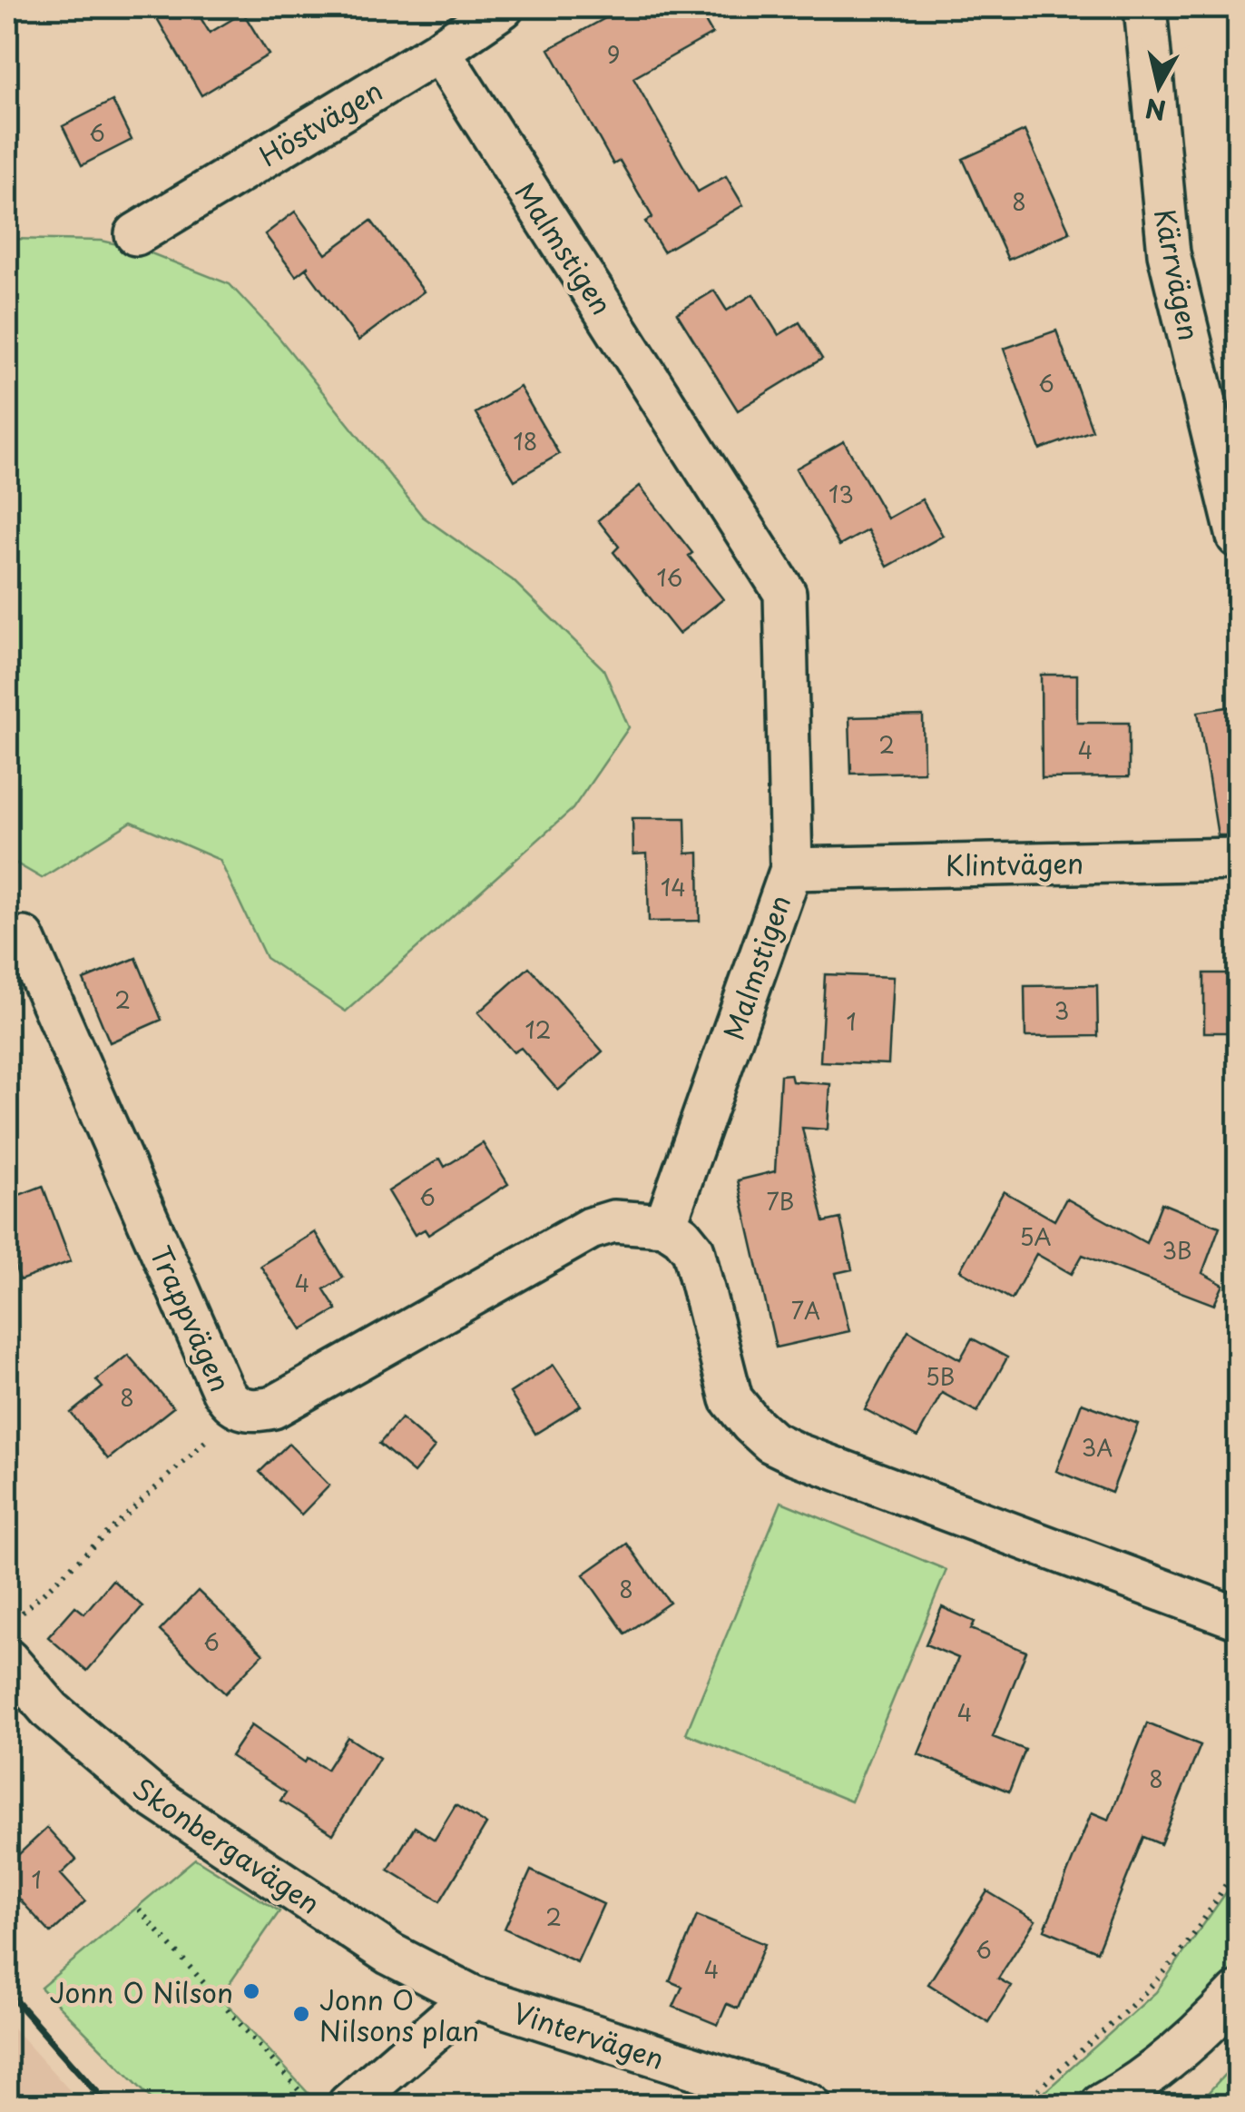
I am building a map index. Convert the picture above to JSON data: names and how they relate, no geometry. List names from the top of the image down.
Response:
{
  "streets": {
    "street": [
      "Höstvägen",
      "Malmstigen",
      "Kärrvägen",
      "Klintvägen",
      "Trappvägen",
      "Skonbergavägen",
      "Vintervägen"
    ]
  },
  "crossings": [
    ["Höstvägen", "Malmstigen"],
    ["Malmstigen", "Klintvägen"],
    ["Malmstigen", "Trappvägen"],
    ["Skonbergavägen", "Vintervägen"]
  ],
  "places": ["Jonn O Nilson", "Jonn O Nilsons plan"],
  "house_numbers": [
    "9",
    "6",
    "8",
    "6",
    "18",
    "13",
    "16",
    "2",
    "4",
    "14",
    "2",
    "3",
    "1",
    "12",
    "6",
    "7B",
    "5A",
    "3B",
    "4",
    "7A",
    "5B",
    "8",
    "3A",
    "8",
    "6",
    "4",
    "8",
    "1",
    "2",
    "6",
    "4"
  ],
  "north": "bottom"
}
